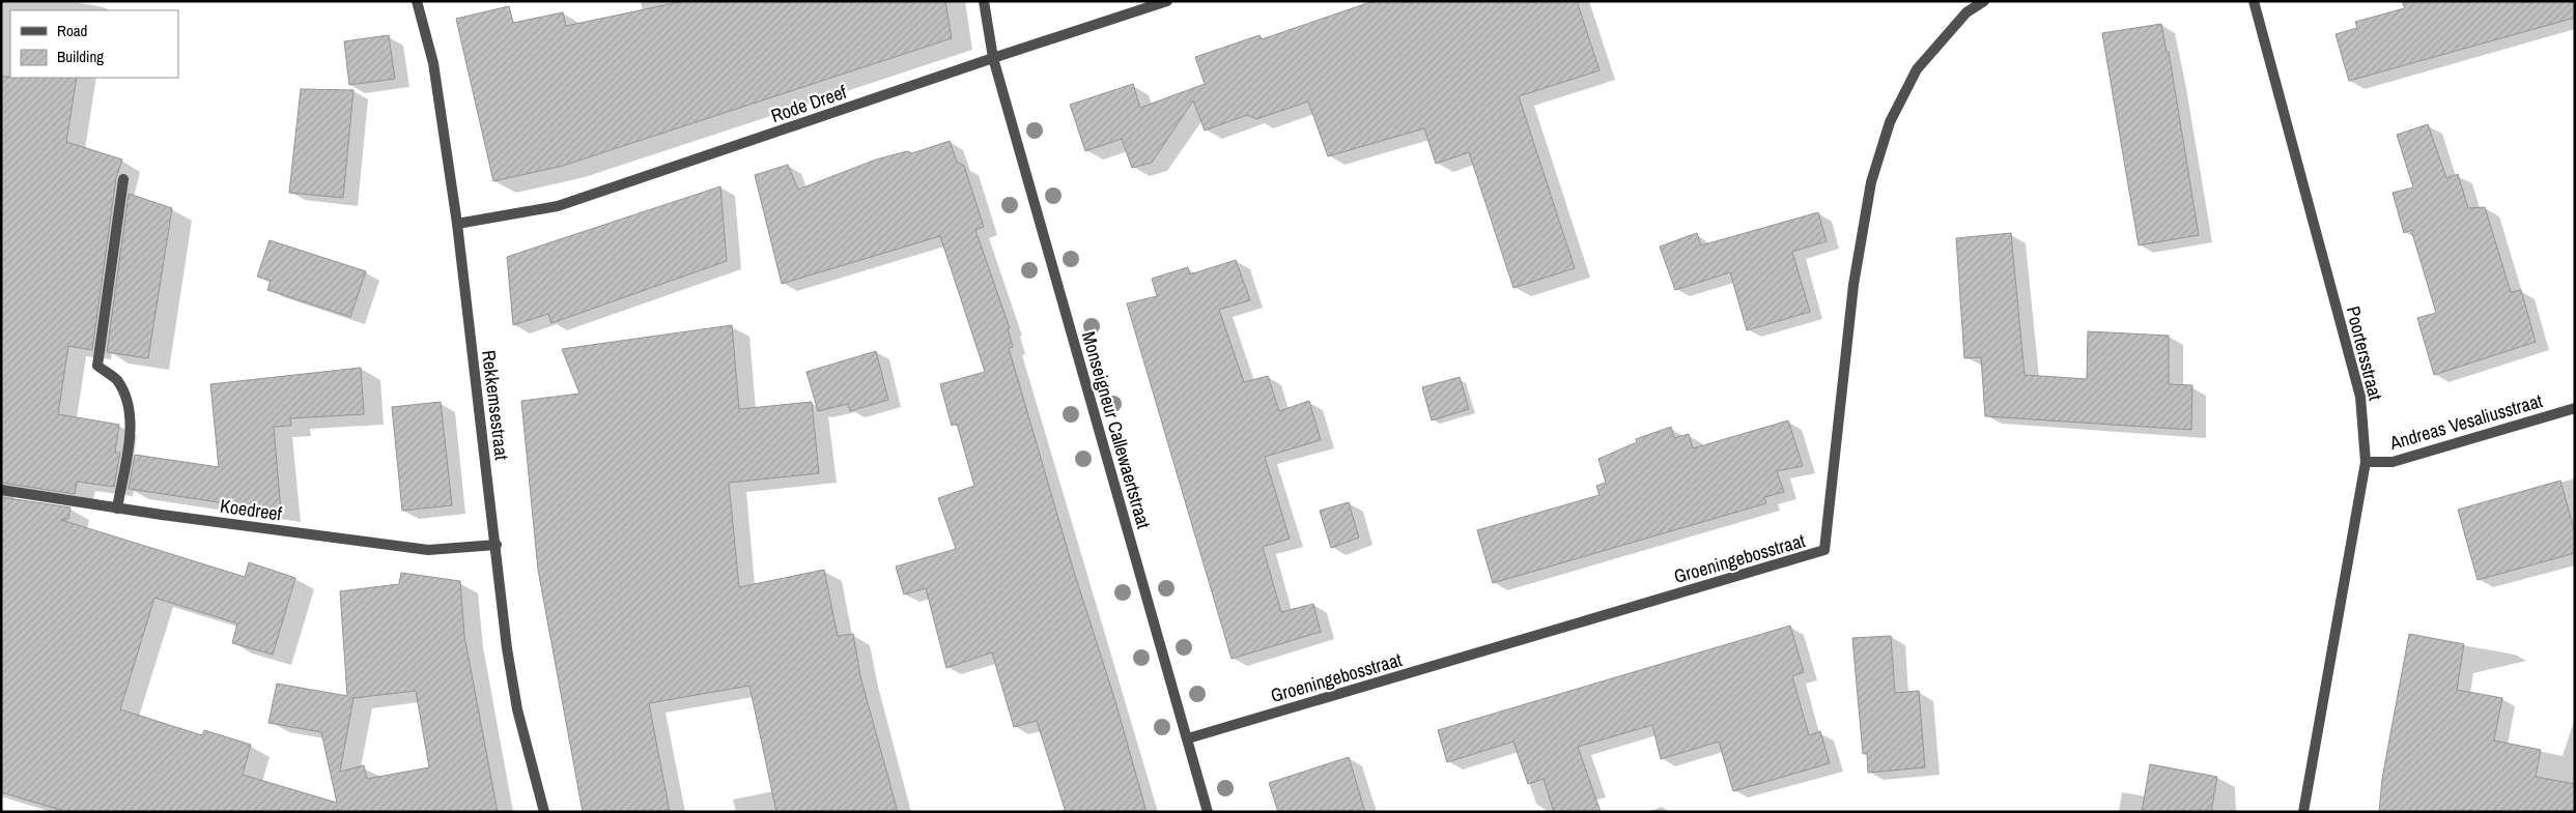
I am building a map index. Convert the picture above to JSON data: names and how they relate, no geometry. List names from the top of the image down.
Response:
{
  "streets": {
    "street": [
      "Rode Dreef",
      "Poortersstraat",
      "Rekkemsestraat",
      "Andreas Vesaliusstraat",
      "Monseigneur Callewaertstraat",
      "Koedreef",
      "Groeningebosstraat"
    ]
  },
  "crossings": [
    ["Rode Dreef", "Rekkemsestraat"],
    ["Rode Dreef", "Monseigneur Callewaertstraat"],
    ["Poortersstraat", "Andreas Vesaliusstraat"],
    ["Rekkemsestraat", "Koedreef"],
    ["Monseigneur Callewaertstraat", "Groeningebosstraat"]
  ],
  "legend": ["Road", "Building"]
}
